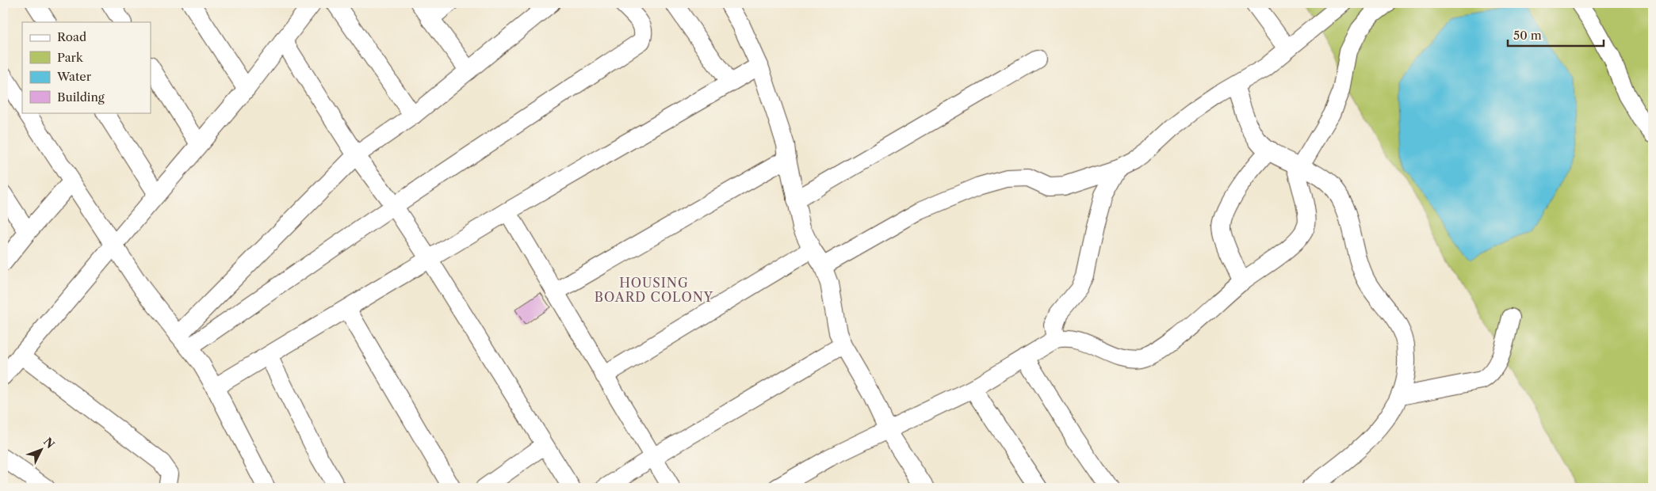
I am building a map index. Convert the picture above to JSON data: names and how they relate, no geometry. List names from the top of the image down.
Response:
{
  "districts": ["HOUSING BOARD COLONY"],
  "legend": [
    "Road",
    "Park",
    "Water",
    "Building"
  ],
  "scale_bar": "50 m",
  "north": "top right"
}
